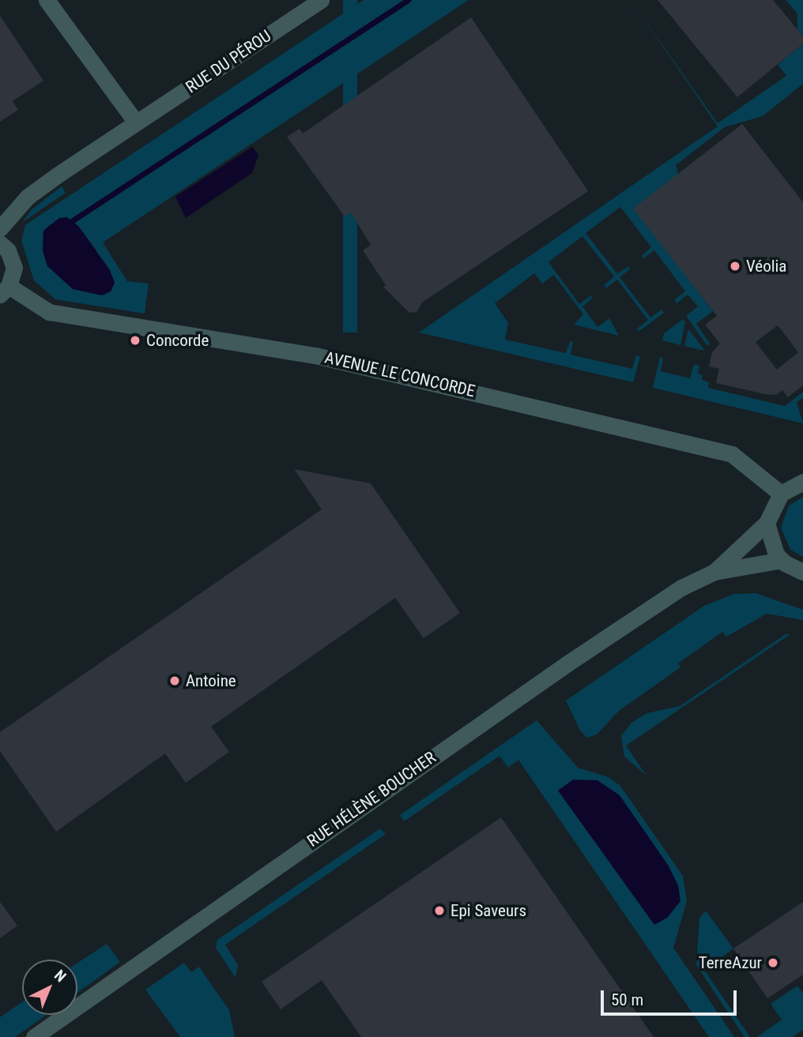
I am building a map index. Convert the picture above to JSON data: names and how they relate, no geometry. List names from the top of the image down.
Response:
{
  "streets": {
    "street": ["RUE DU PÉROU", "AVENUE LE CONCORDE", "RUE HÉLÈNE BOUCHER"]
  },
  "crossings": [
    ["AVENUE LE CONCORDE", "RUE HÉLÈNE BOUCHER"]
  ],
  "places": [
    "Véolia",
    "Concorde",
    "Antoine",
    "Epi Saveurs",
    "TerreAzur"
  ],
  "scale_bar": "50 m",
  "north": "top right"
}
